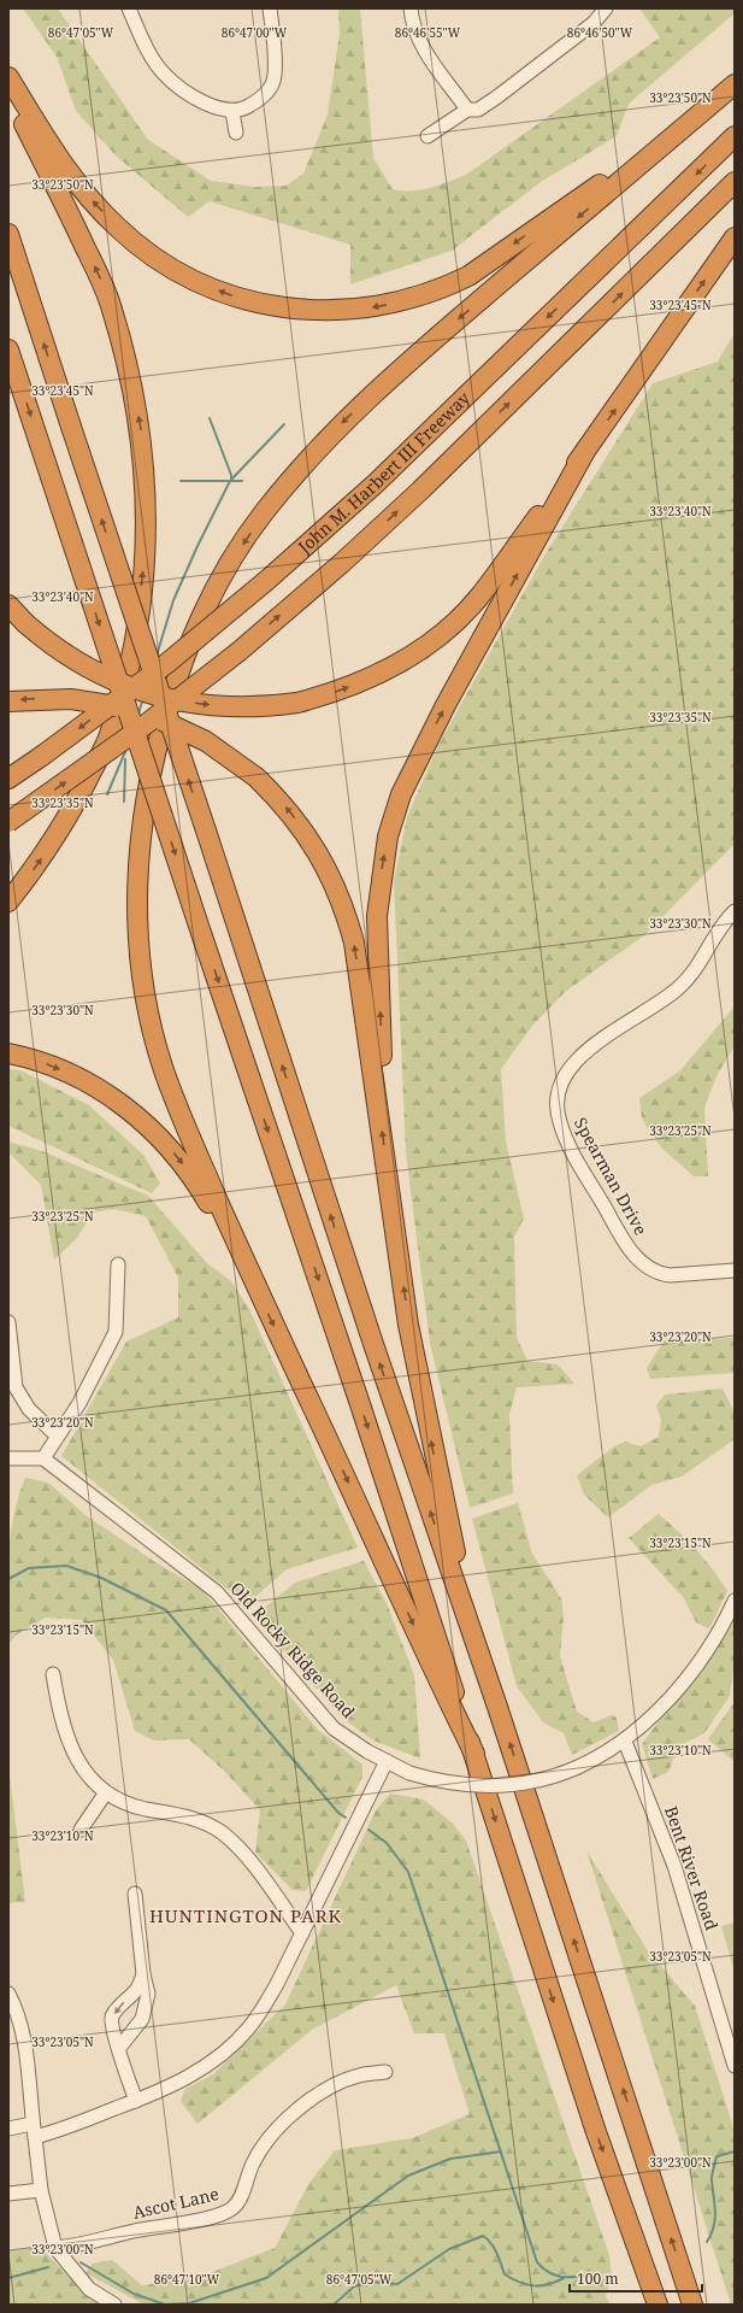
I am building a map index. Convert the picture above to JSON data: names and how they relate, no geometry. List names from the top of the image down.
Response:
{
  "streets": {
    "highway": ["John M. Harbert III Freeway"],
    "street": [
      "Spearman Drive",
      "Old Rocky Ridge Road",
      "Bent River Road",
      "Ascot Lane"
    ]
  },
  "crossings": [
    ["Old Rocky Ridge Road", "Bent River Road"]
  ],
  "districts": ["HUNTINGTON PARK"],
  "scale_bar": "100 m",
  "coordinates": [
    "86°47'05\"W",
    "86°47'00\"W",
    "86°46'55\"W",
    "86°46'50\"W",
    "33°23'50\"N",
    "33°23'45\"N",
    "33°23'40\"N",
    "33°23'35\"N",
    "33°23'30\"N",
    "33°23'25\"N",
    "33°23'20\"N",
    "33°23'15\"N",
    "33°23'10\"N",
    "33°23'05\"N",
    "33°23'00\"N",
    "86°47'10\"W"
  ]
}
